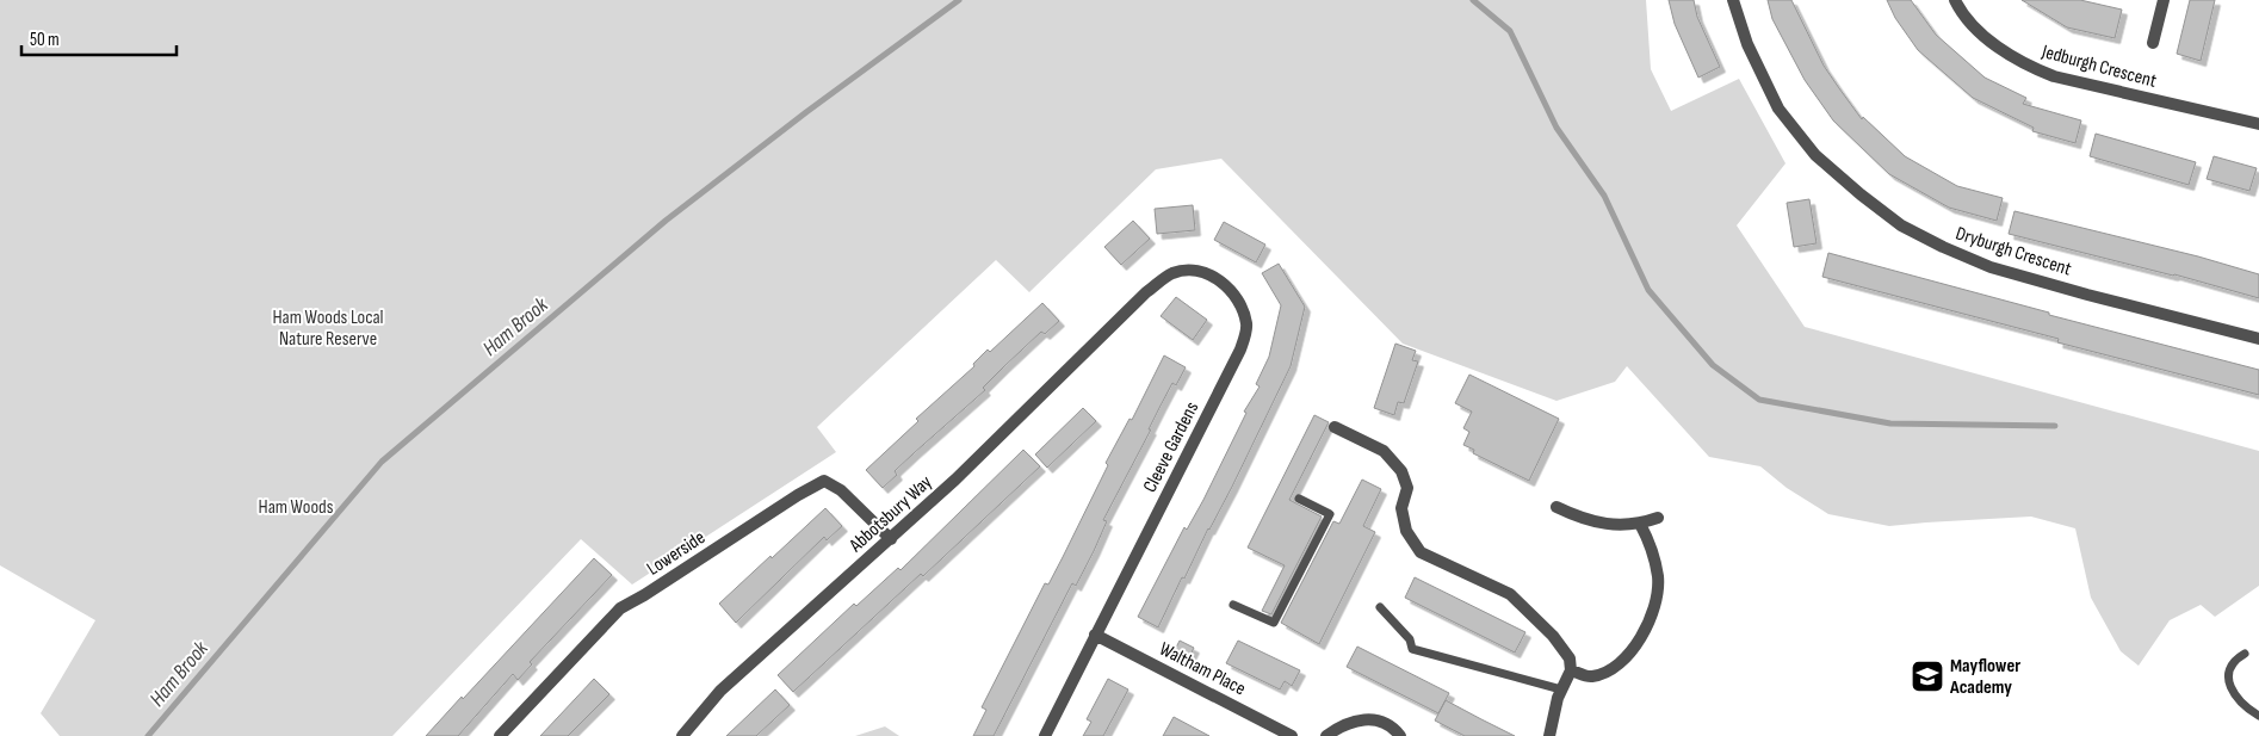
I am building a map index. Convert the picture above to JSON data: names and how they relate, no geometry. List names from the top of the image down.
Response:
{
  "streets": {
    "street": [
      "Jedburgh Crescent",
      "Dryburgh Crescent",
      "Cleeve Gardens",
      "Abbotsbury Way",
      "Lowerside",
      "Waltham Place"
    ]
  },
  "crossings": [
    ["Cleeve Gardens", "Abbotsbury Way"],
    ["Cleeve Gardens", "Waltham Place"],
    ["Abbotsbury Way", "Lowerside"]
  ],
  "water": ["Ham Brook"],
  "parks": ["Ham Woods Local Nature Reserve", "Ham Woods"],
  "places": {
    "school or university": ["Mayflower Academy"]
  },
  "scale_bar": "50 m"
}
